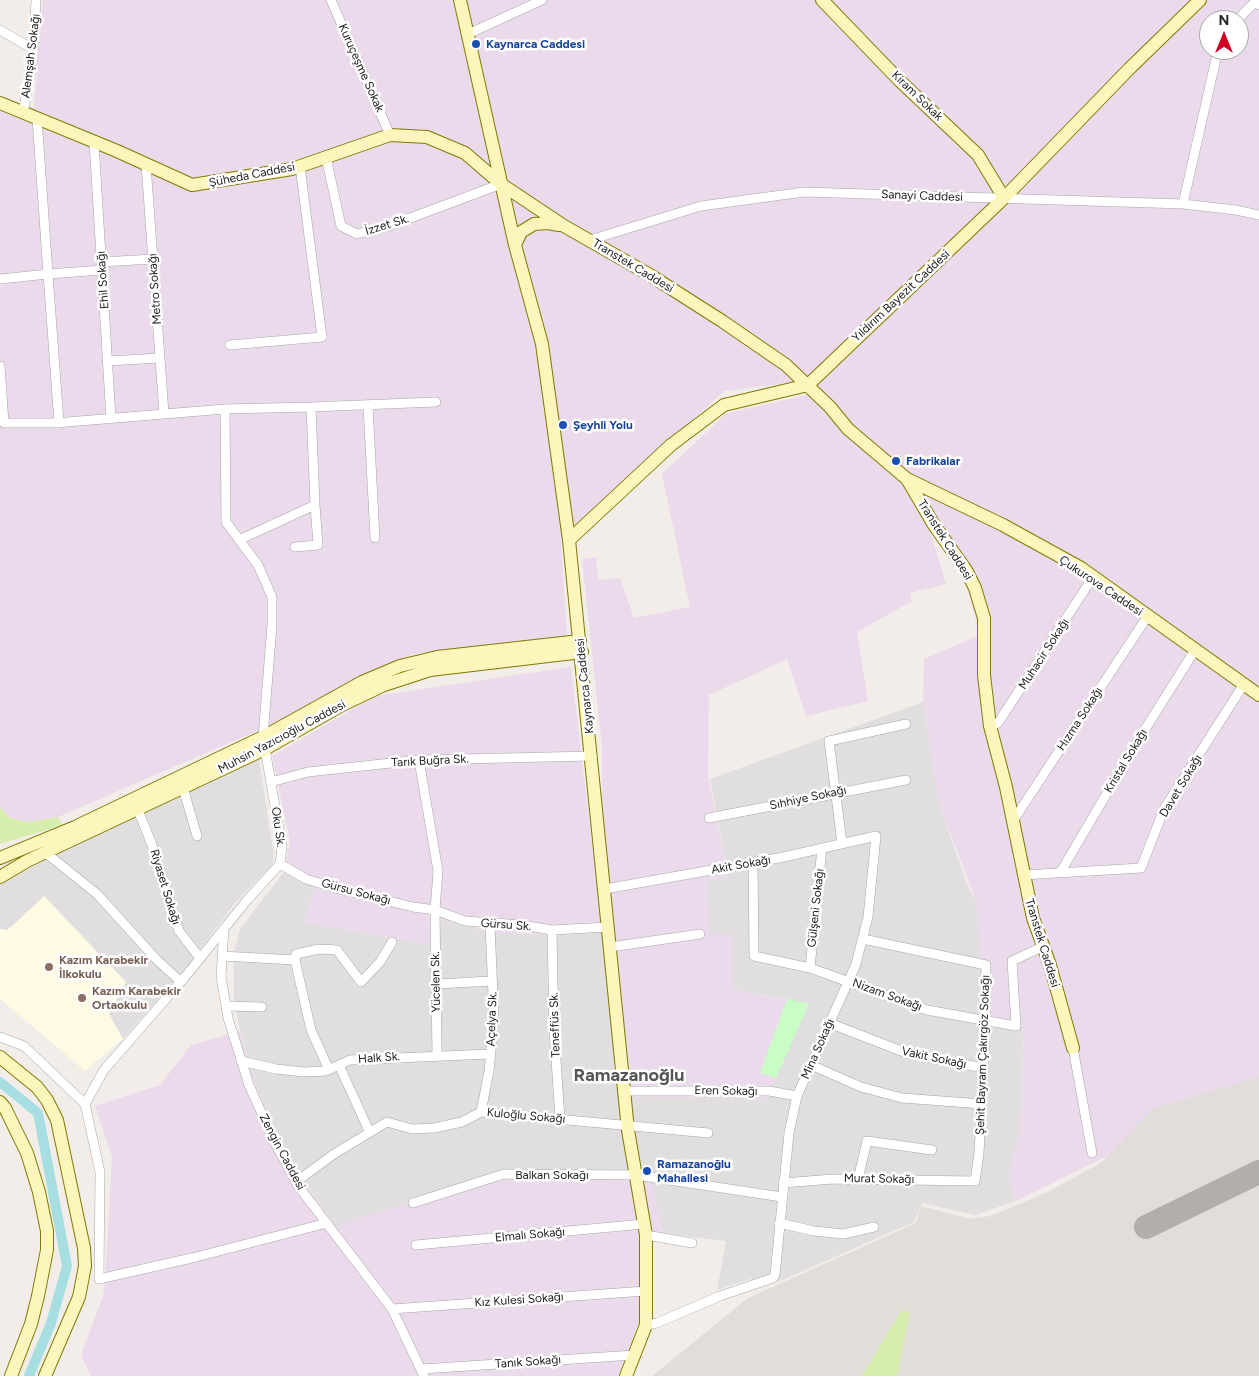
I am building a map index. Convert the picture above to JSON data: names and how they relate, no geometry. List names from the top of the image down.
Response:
{
  "streets": {
    "street": [
      "Alemşah Sokağı",
      "Kuruçeşme Sokak",
      "Kiram Sokak",
      "Şüheda Caddesi",
      "Sanayi Caddesi",
      "İzzet Sk.",
      "Transtek Caddesi",
      "Ehil Sokağı",
      "Metro Sokağı",
      "Yıldırım Bayezit Caddesi",
      "Çukurova Caddesi",
      "Muhacir Sokağı",
      "Kaynarca Caddesi",
      "Hızma Sokağı",
      "Muhsin Yazıcıoğlu Caddesi",
      "Tarık Buğra Sk.",
      "Kristal Sokağı",
      "Davet Sokağı",
      "Sıhhiye Sokağı",
      "Oku Sk.",
      "Akit Sokağı",
      "Riyaset Sokağı",
      "Gürsu Sokağı",
      "Gülşeni Sokağı",
      "Gürsu Sk.",
      "Yücelen Sk.",
      "Nizam Sokağı",
      "Açelya Sk.",
      "Teneffüs Sk.",
      "Mina Sokağı",
      "Şehit Bayram Çakırgöz Sokağı",
      "Halk Sk.",
      "Vakit Sokağı",
      "Eren Sokağı",
      "Kuloğlu Sokağı",
      "Zengin Caddesi",
      "Balkan Sokağı",
      "Murat Sokağı",
      "Elmalı Sokağı",
      "Kız Kulesi Sokağı",
      "Tanık Sokağı"
    ]
  },
  "crossings": [
    ["Alemşah Sokağı", "Şüheda Caddesi"],
    ["Kuruçeşme Sokak", "Şüheda Caddesi"],
    ["Kiram Sokak", "Sanayi Caddesi"],
    ["Kiram Sokak", "Yıldırım Bayezit Caddesi"],
    ["Şüheda Caddesi", "İzzet Sk."],
    ["Şüheda Caddesi", "Transtek Caddesi"],
    ["Şüheda Caddesi", "Ehil Sokağı"],
    ["Şüheda Caddesi", "Metro Sokağı"],
    ["Şüheda Caddesi", "Kaynarca Caddesi"],
    ["Sanayi Caddesi", "Transtek Caddesi"],
    ["Sanayi Caddesi", "Yıldırım Bayezit Caddesi"],
    ["İzzet Sk.", "Transtek Caddesi"],
    ["İzzet Sk.", "Kaynarca Caddesi"],
    ["Transtek Caddesi", "Yıldırım Bayezit Caddesi"],
    ["Transtek Caddesi", "Çukurova Caddesi"],
    ["Transtek Caddesi", "Muhacir Sokağı"],
    ["Transtek Caddesi", "Kaynarca Caddesi"],
    ["Transtek Caddesi", "Hızma Sokağı"],
    ["Transtek Caddesi", "Davet Sokağı"],
    ["Transtek Caddesi", "Nizam Sokağı"],
    ["Çukurova Caddesi", "Muhacir Sokağı"],
    ["Çukurova Caddesi", "Hızma Sokağı"],
    ["Çukurova Caddesi", "Kristal Sokağı"],
    ["Çukurova Caddesi", "Davet Sokağı"],
    ["Kaynarca Caddesi", "Muhsin Yazıcıoğlu Caddesi"],
    ["Kaynarca Caddesi", "Tarık Buğra Sk."],
    ["Kaynarca Caddesi", "Akit Sokağı"],
    ["Kaynarca Caddesi", "Gürsu Sk."],
    ["Kaynarca Caddesi", "Mina Sokağı"],
    ["Kaynarca Caddesi", "Eren Sokağı"],
    ["Kaynarca Caddesi", "Kuloğlu Sokağı"],
    ["Kaynarca Caddesi", "Balkan Sokağı"],
    ["Kaynarca Caddesi", "Elmalı Sokağı"],
    ["Kaynarca Caddesi", "Kız Kulesi Sokağı"],
    ["Kaynarca Caddesi", "Tanık Sokağı"],
    ["Muhsin Yazıcıoğlu Caddesi", "Oku Sk."],
    ["Muhsin Yazıcıoğlu Caddesi", "Riyaset Sokağı"],
    ["Tarık Buğra Sk.", "Oku Sk."],
    ["Tarık Buğra Sk.", "Yücelen Sk."],
    ["Kristal Sokağı", "Davet Sokağı"],
    ["Oku Sk.", "Riyaset Sokağı"],
    ["Oku Sk.", "Gürsu Sokağı"],
    ["Oku Sk.", "Zengin Caddesi"],
    ["Akit Sokağı", "Gülşeni Sokağı"],
    ["Akit Sokağı", "Nizam Sokağı"],
    ["Akit Sokağı", "Mina Sokağı"],
    ["Gürsu Sokağı", "Gürsu Sk."],
    ["Gürsu Sokağı", "Yücelen Sk."],
    ["Gülşeni Sokağı", "Nizam Sokağı"],
    ["Gürsu Sk.", "Yücelen Sk."],
    ["Gürsu Sk.", "Açelya Sk."],
    ["Gürsu Sk.", "Teneffüs Sk."],
    ["Yücelen Sk.", "Halk Sk."],
    ["Nizam Sokağı", "Mina Sokağı"],
    ["Nizam Sokağı", "Şehit Bayram Çakırgöz Sokağı"],
    ["Açelya Sk.", "Halk Sk."],
    ["Açelya Sk.", "Kuloğlu Sokağı"],
    ["Teneffüs Sk.", "Kuloğlu Sokağı"],
    ["Mina Sokağı", "Şehit Bayram Çakırgöz Sokağı"],
    ["Mina Sokağı", "Vakit Sokağı"],
    ["Mina Sokağı", "Eren Sokağı"],
    ["Mina Sokağı", "Balkan Sokağı"],
    ["Mina Sokağı", "Murat Sokağı"],
    ["Şehit Bayram Çakırgöz Sokağı", "Vakit Sokağı"],
    ["Şehit Bayram Çakırgöz Sokağı", "Murat Sokağı"],
    ["Halk Sk.", "Zengin Caddesi"],
    ["Kuloğlu Sokağı", "Zengin Caddesi"],
    ["Zengin Caddesi", "Kız Kulesi Sokağı"],
    ["Zengin Caddesi", "Tanık Sokağı"]
  ],
  "districts": ["Ramazanoğlu"],
  "places": [
    "Kaynarca Caddesi",
    "Şeyhli Yolu",
    "Fabrikalar",
    "Kazım Karabekir İlkokulu",
    "Kazım Karabekir Ortaokulu",
    "Ramazanoğlu Mahallesi"
  ],
  "north": "top"
}
